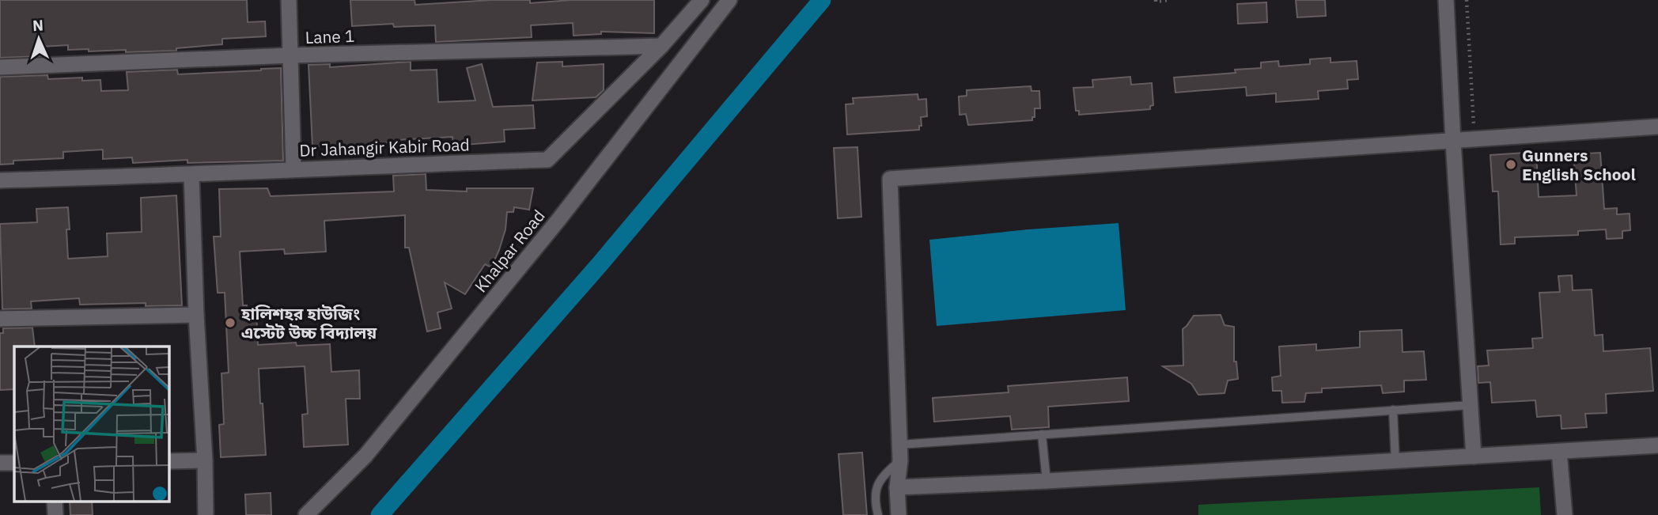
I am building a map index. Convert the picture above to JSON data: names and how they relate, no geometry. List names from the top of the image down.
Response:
{
  "streets": {
    "street": ["Lane 1", "Dr Jahangir Kabir Road", "Khalpar Road"]
  },
  "crossings": [
    ["Lane 1", "Dr Jahangir Kabir Road"]
  ],
  "places": ["Gunners English School", "হালিশহর হাউজিং এস্টেট উচ্চ বিদ্যালয়"],
  "north": "top"
}
